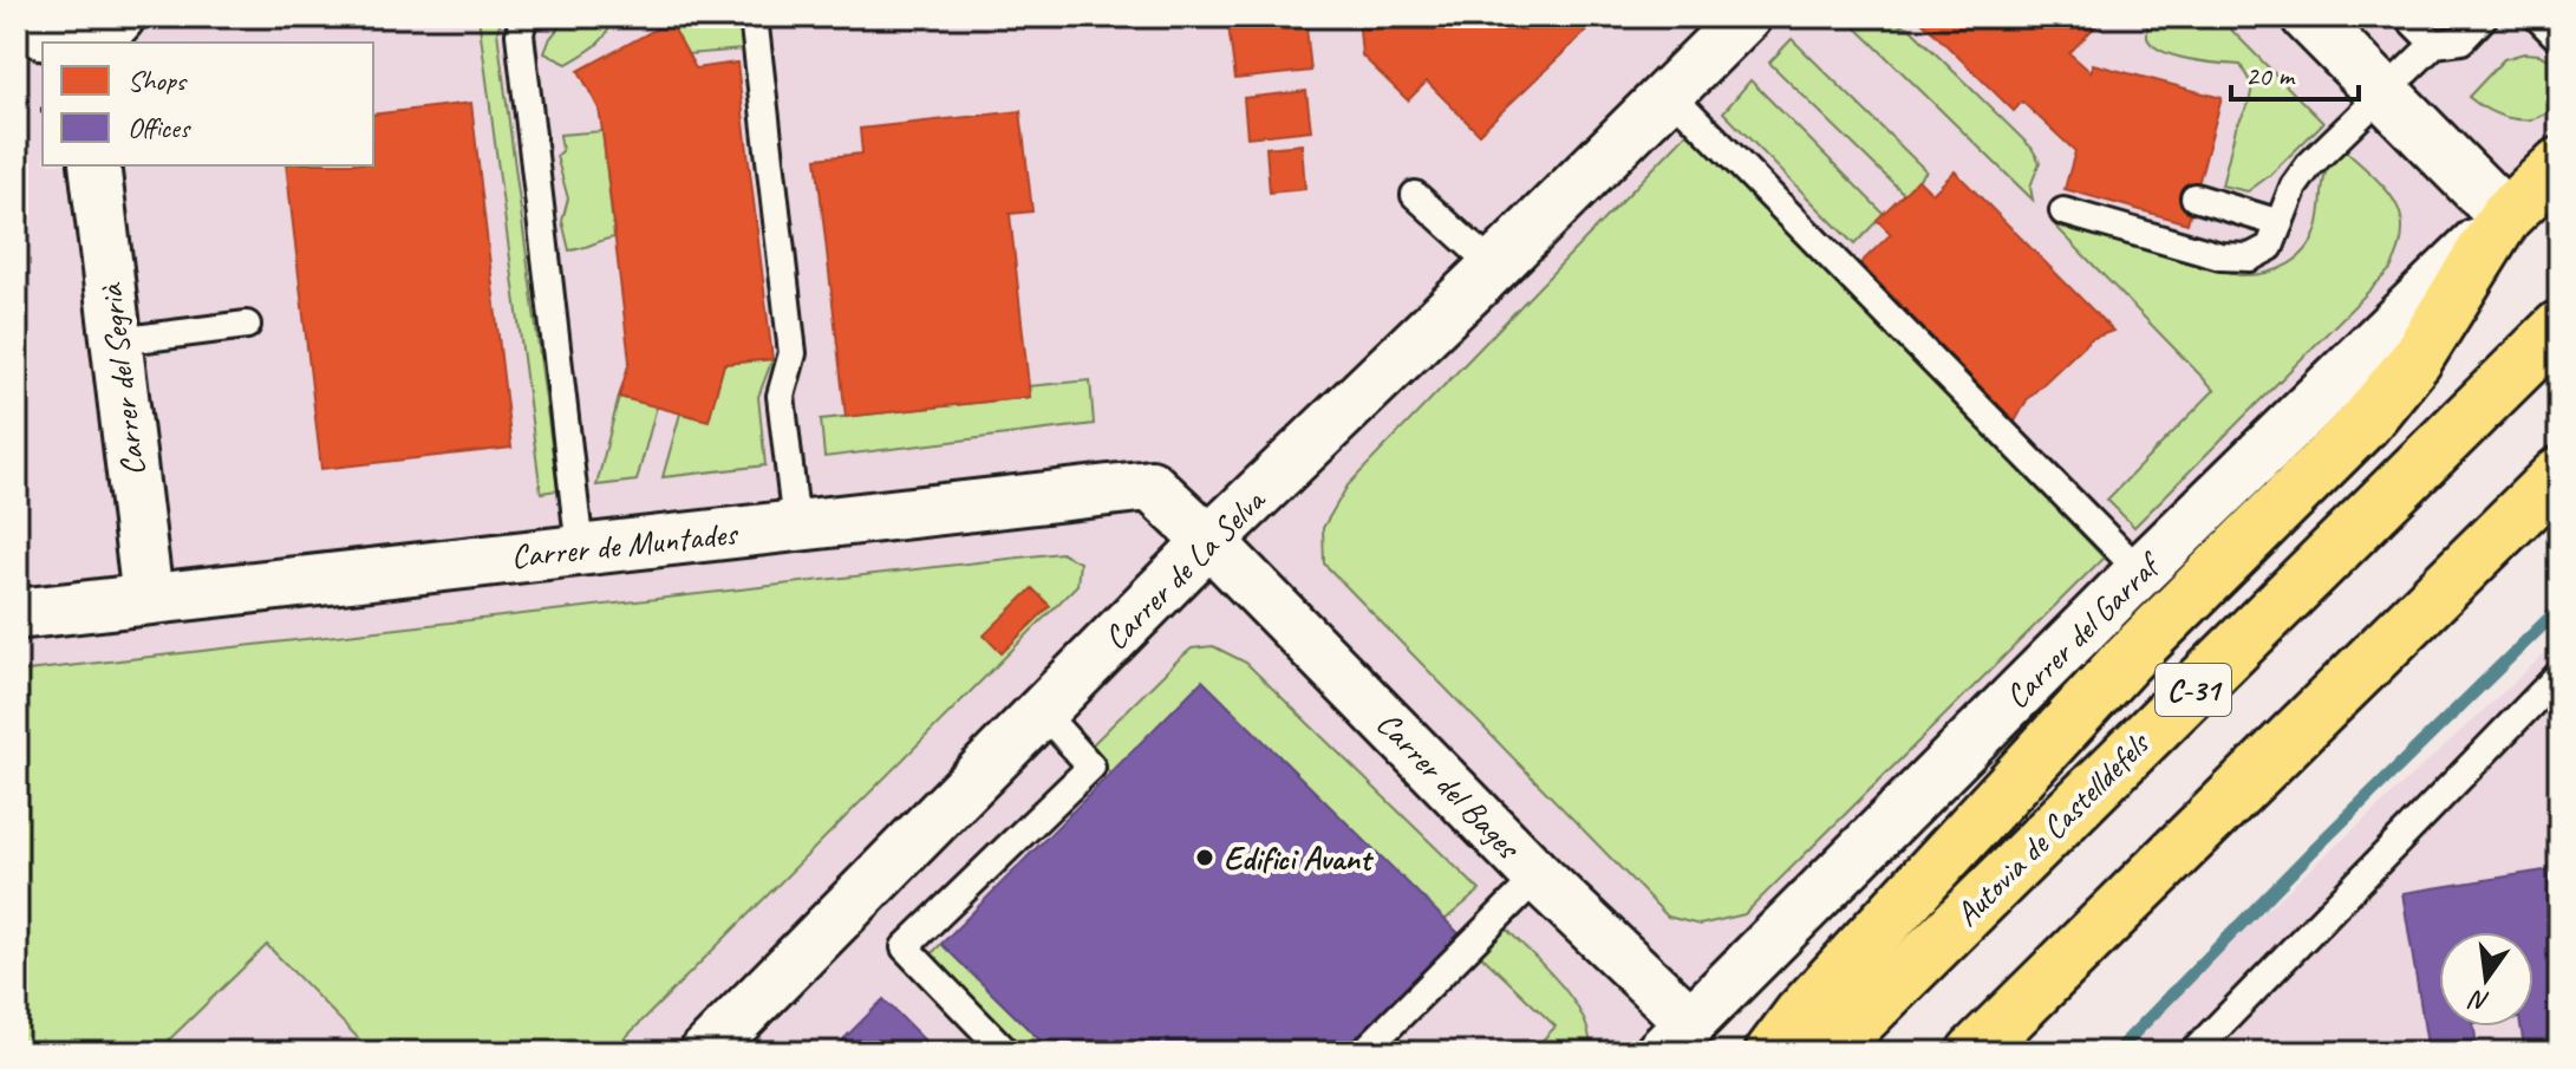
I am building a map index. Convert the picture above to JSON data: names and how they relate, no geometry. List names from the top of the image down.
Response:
{
  "streets": {
    "highway": ["C-31", "Autovia de Castelldefels"],
    "street": [
      "Carrer del Segrià",
      "Carrer de Muntades",
      "Carrer de La Selva",
      "Carrer del Garraf",
      "Carrer del Bages"
    ]
  },
  "crossings": [
    ["Carrer del Segrià", "Carrer de Muntades"],
    ["Carrer de Muntades", "Carrer de La Selva"],
    ["Carrer de Muntades", "Carrer del Bages"],
    ["Carrer de La Selva", "Carrer del Bages"],
    ["Carrer del Garraf", "Carrer del Bages"]
  ],
  "places": ["Edifici Avant"],
  "legend": ["Shops", "Offices"],
  "scale_bar": "20 m",
  "north": "bottom"
}
